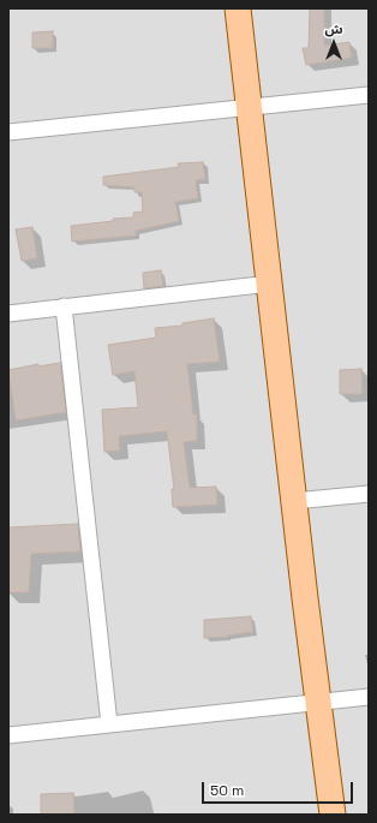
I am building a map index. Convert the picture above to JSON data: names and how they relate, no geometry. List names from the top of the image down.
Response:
{
  "scale_bar": "50 m",
  "north": "top"
}
